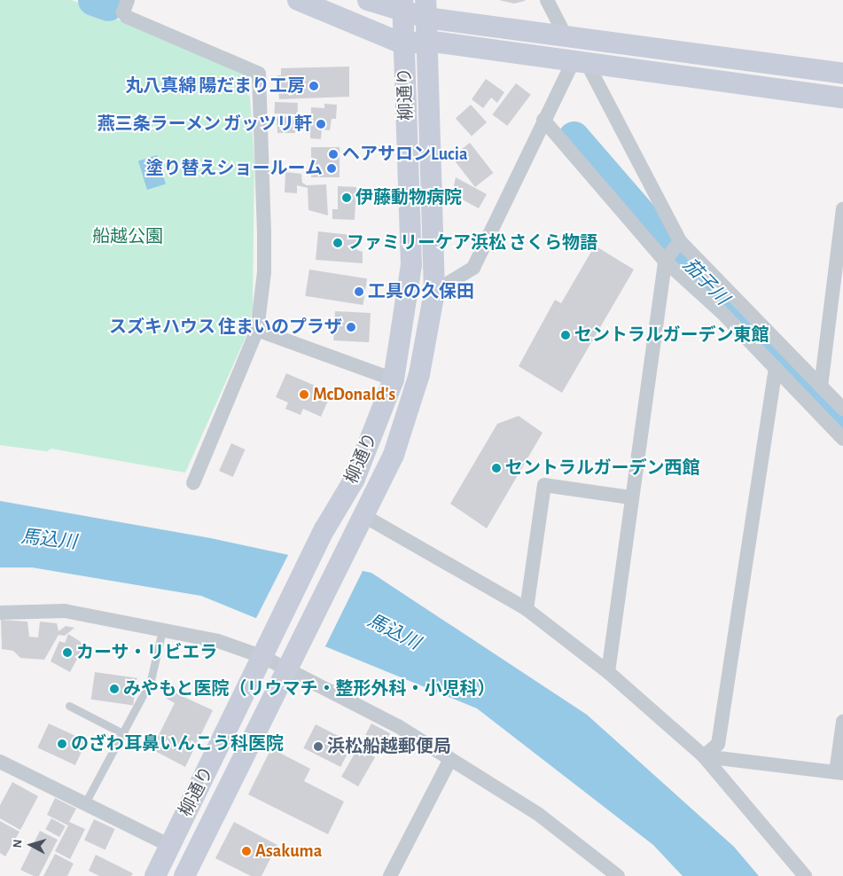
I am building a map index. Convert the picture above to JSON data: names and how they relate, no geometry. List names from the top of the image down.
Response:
{
  "streets": {
    "street": ["柳通り"]
  },
  "water": ["茄子川", "馬込川"],
  "parks": ["船越公園"],
  "places": [
    "丸八真綿 陽だまり工房",
    "燕三条ラーメン ガッツリ軒",
    "ヘアサロンLucia",
    "塗り替えショールーム",
    "伊藤動物病院",
    "ファミリーケア浜松 さくら物語",
    "工具の久保田",
    "スズキハウス 住まいのプラザ",
    "セントラルガーデン東館",
    "McDonald's",
    "セントラルガーデン西館",
    "カーサ・リビエラ",
    "みやもと医院（リウマチ・整形外科・小児科）",
    "のざわ耳鼻いんこう科医院",
    "浜松船越郵便局",
    "Asakuma"
  ],
  "north": "left"
}
